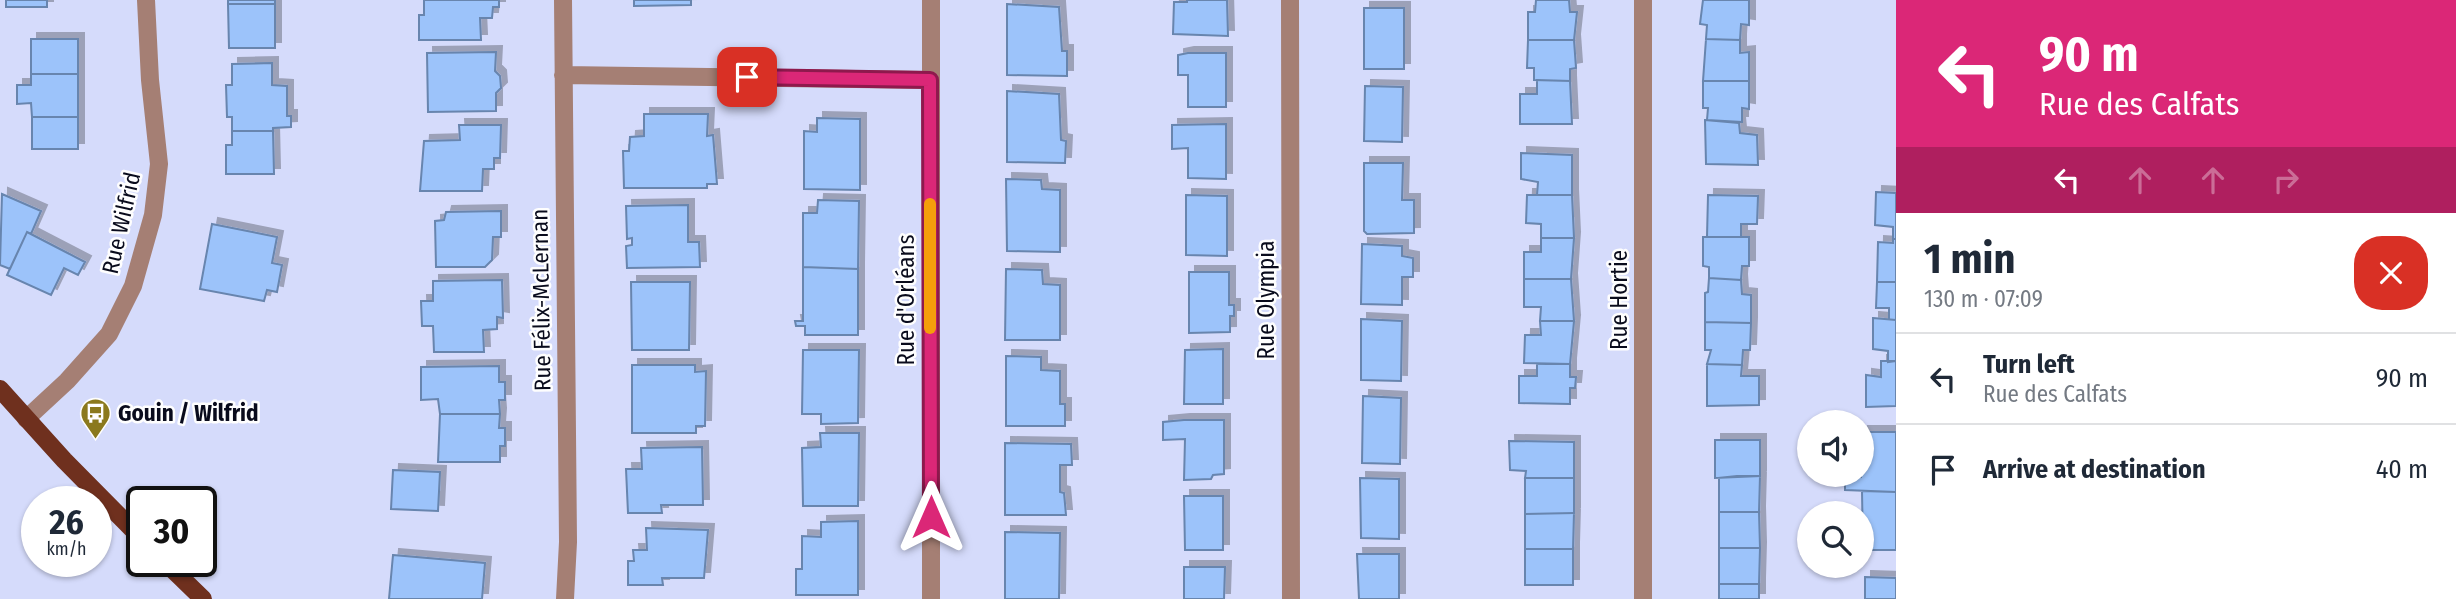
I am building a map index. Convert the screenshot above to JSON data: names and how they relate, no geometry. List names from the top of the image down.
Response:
{
  "streets": {
    "street": [
      "Rue Wilfrid",
      "Rue Félix-McLernan",
      "Rue d'Orléans",
      "Rue Olympia",
      "Rue Hortie"
    ]
  },
  "places": {
    "bus stop": ["Gouin / Wilfrid"]
  },
  "page": {
    "turn": ["90 m", "Rue des Calfats"],
    "heading": ["1 min", "130 m · 07:09"],
    "list": [
      {
        "name": "Turn left",
        "note": "Rue des Calfats",
        "value": "90 m"
      },
      {
        "name": "Arrive at destination",
        "value": "40 m"
      }
    ],
    "speed": "26 km/h",
    "limit": "30"
  }
}
